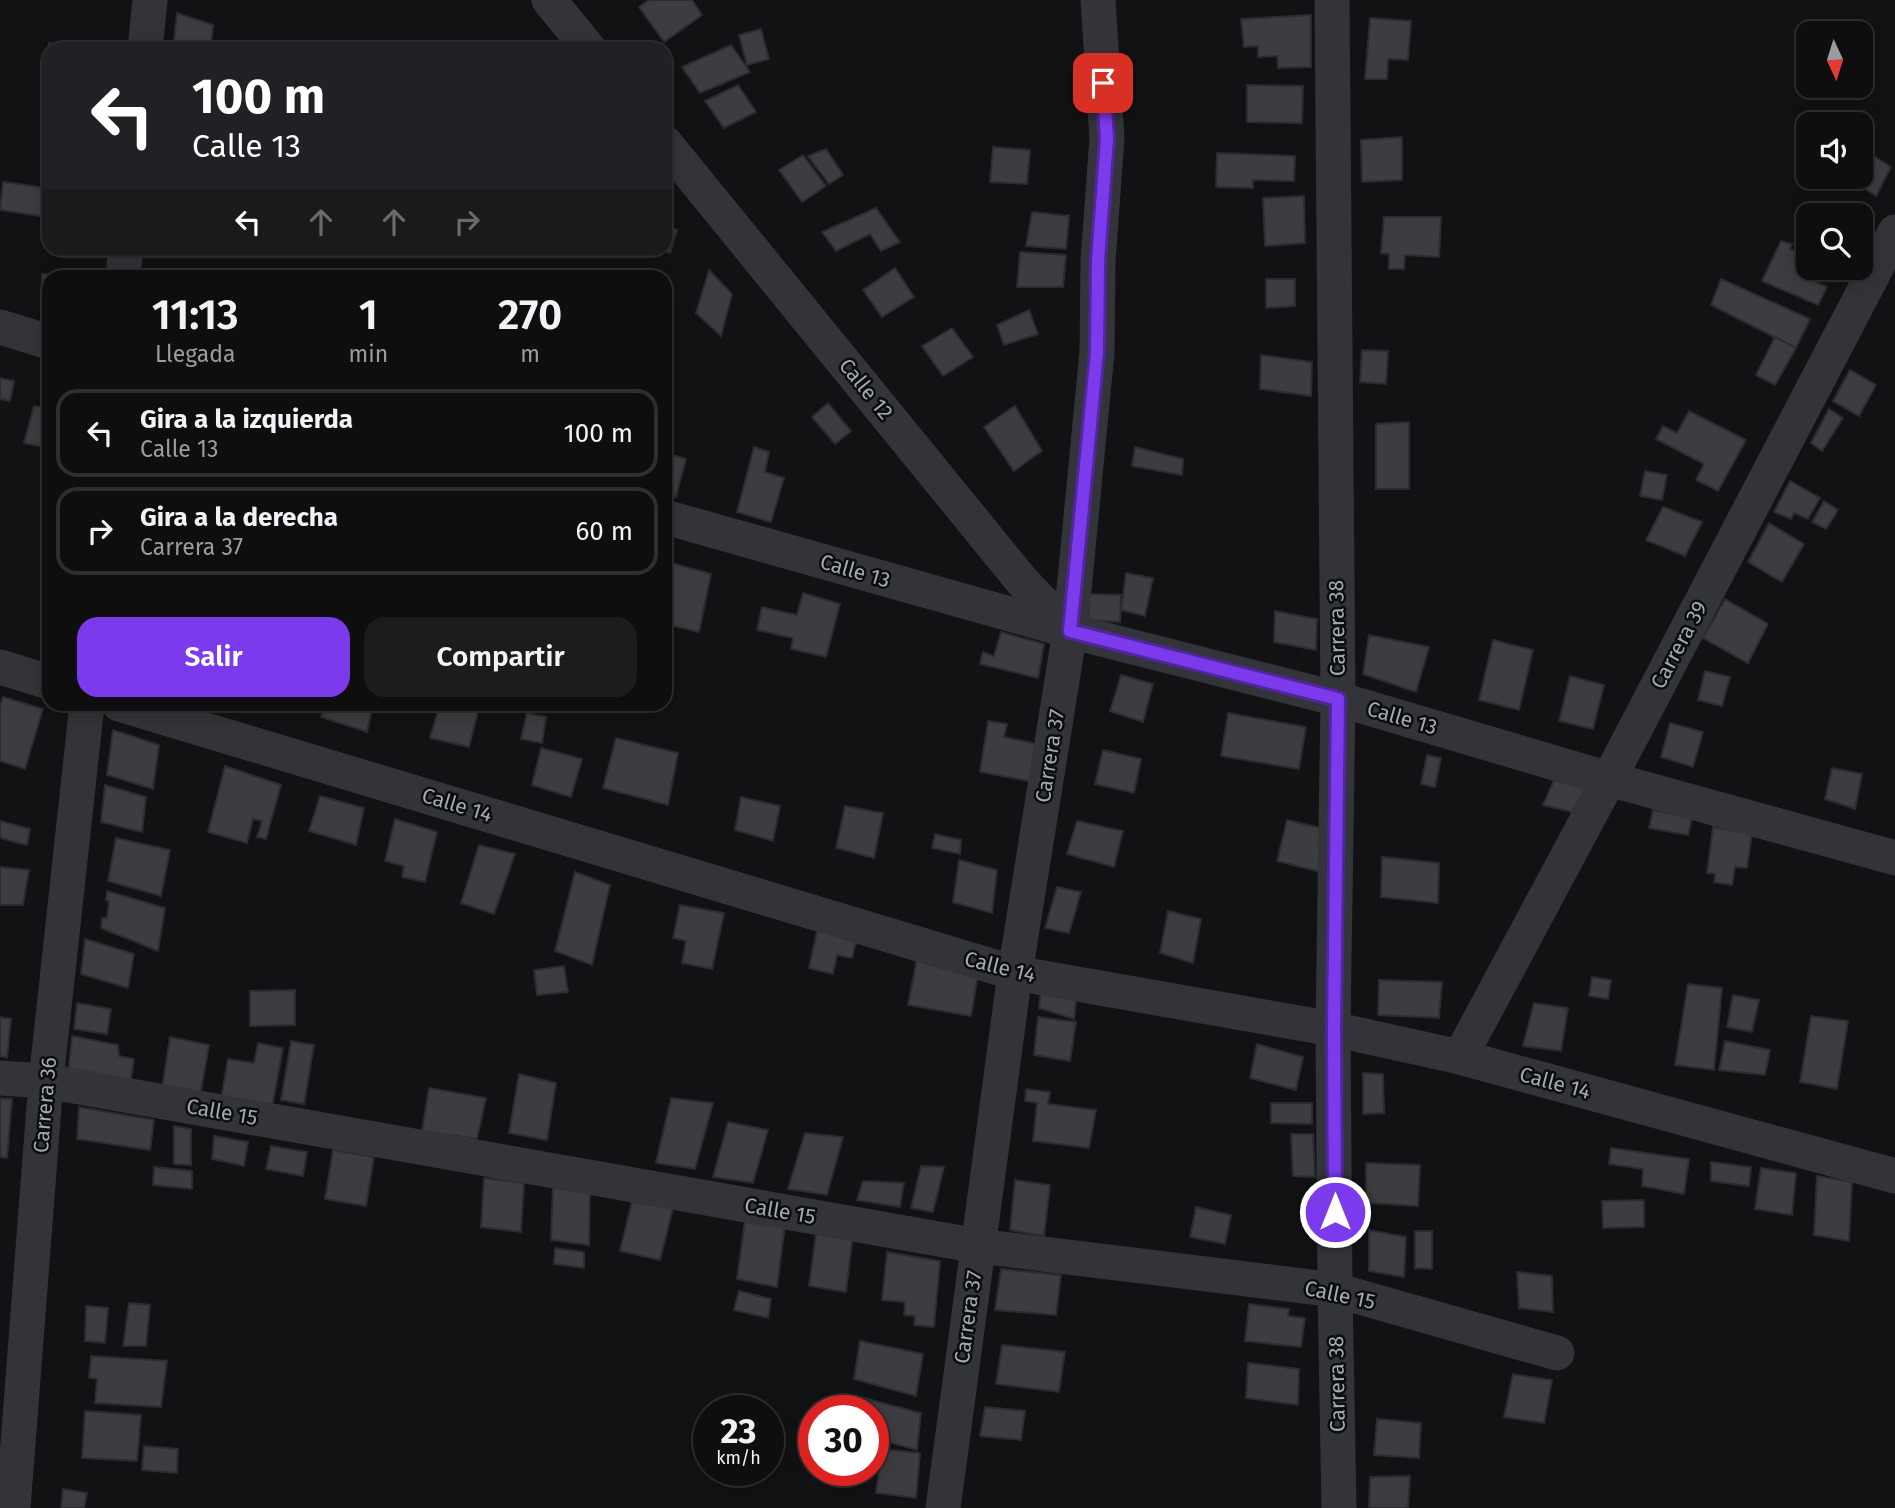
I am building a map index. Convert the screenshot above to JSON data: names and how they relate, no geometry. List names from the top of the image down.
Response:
{
  "streets": {
    "street": [
      "Calle 12",
      "Calle 13",
      "Carrera 38",
      "Carrera 39",
      "Carrera 37",
      "Calle 14",
      "Carrera 36",
      "Calle 15"
    ]
  },
  "crossings": [
    ["Calle 12", "Calle 13"],
    ["Calle 12", "Carrera 37"],
    ["Calle 13", "Carrera 38"],
    ["Calle 13", "Carrera 39"],
    ["Calle 13", "Carrera 37"],
    ["Carrera 38", "Calle 14"],
    ["Carrera 38", "Calle 15"],
    ["Carrera 39", "Calle 14"],
    ["Carrera 37", "Calle 14"],
    ["Carrera 37", "Calle 15"],
    ["Carrera 36", "Calle 15"]
  ],
  "north": "bottom",
  "page": {
    "turn": ["100 m", "Calle 13"],
    "eta": [
      "11:13",
      "Llegada",
      "1",
      "min",
      "270",
      "m"
    ],
    "list": [
      {
        "name": "Gira a la izquierda",
        "note": "Calle 13",
        "value": "100 m"
      },
      {
        "name": "Gira a la derecha",
        "note": "Carrera 37",
        "value": "60 m"
      }
    ],
    "buttons": ["Salir", "Compartir"],
    "speed": "23 km/h",
    "limit": "30"
  }
}
